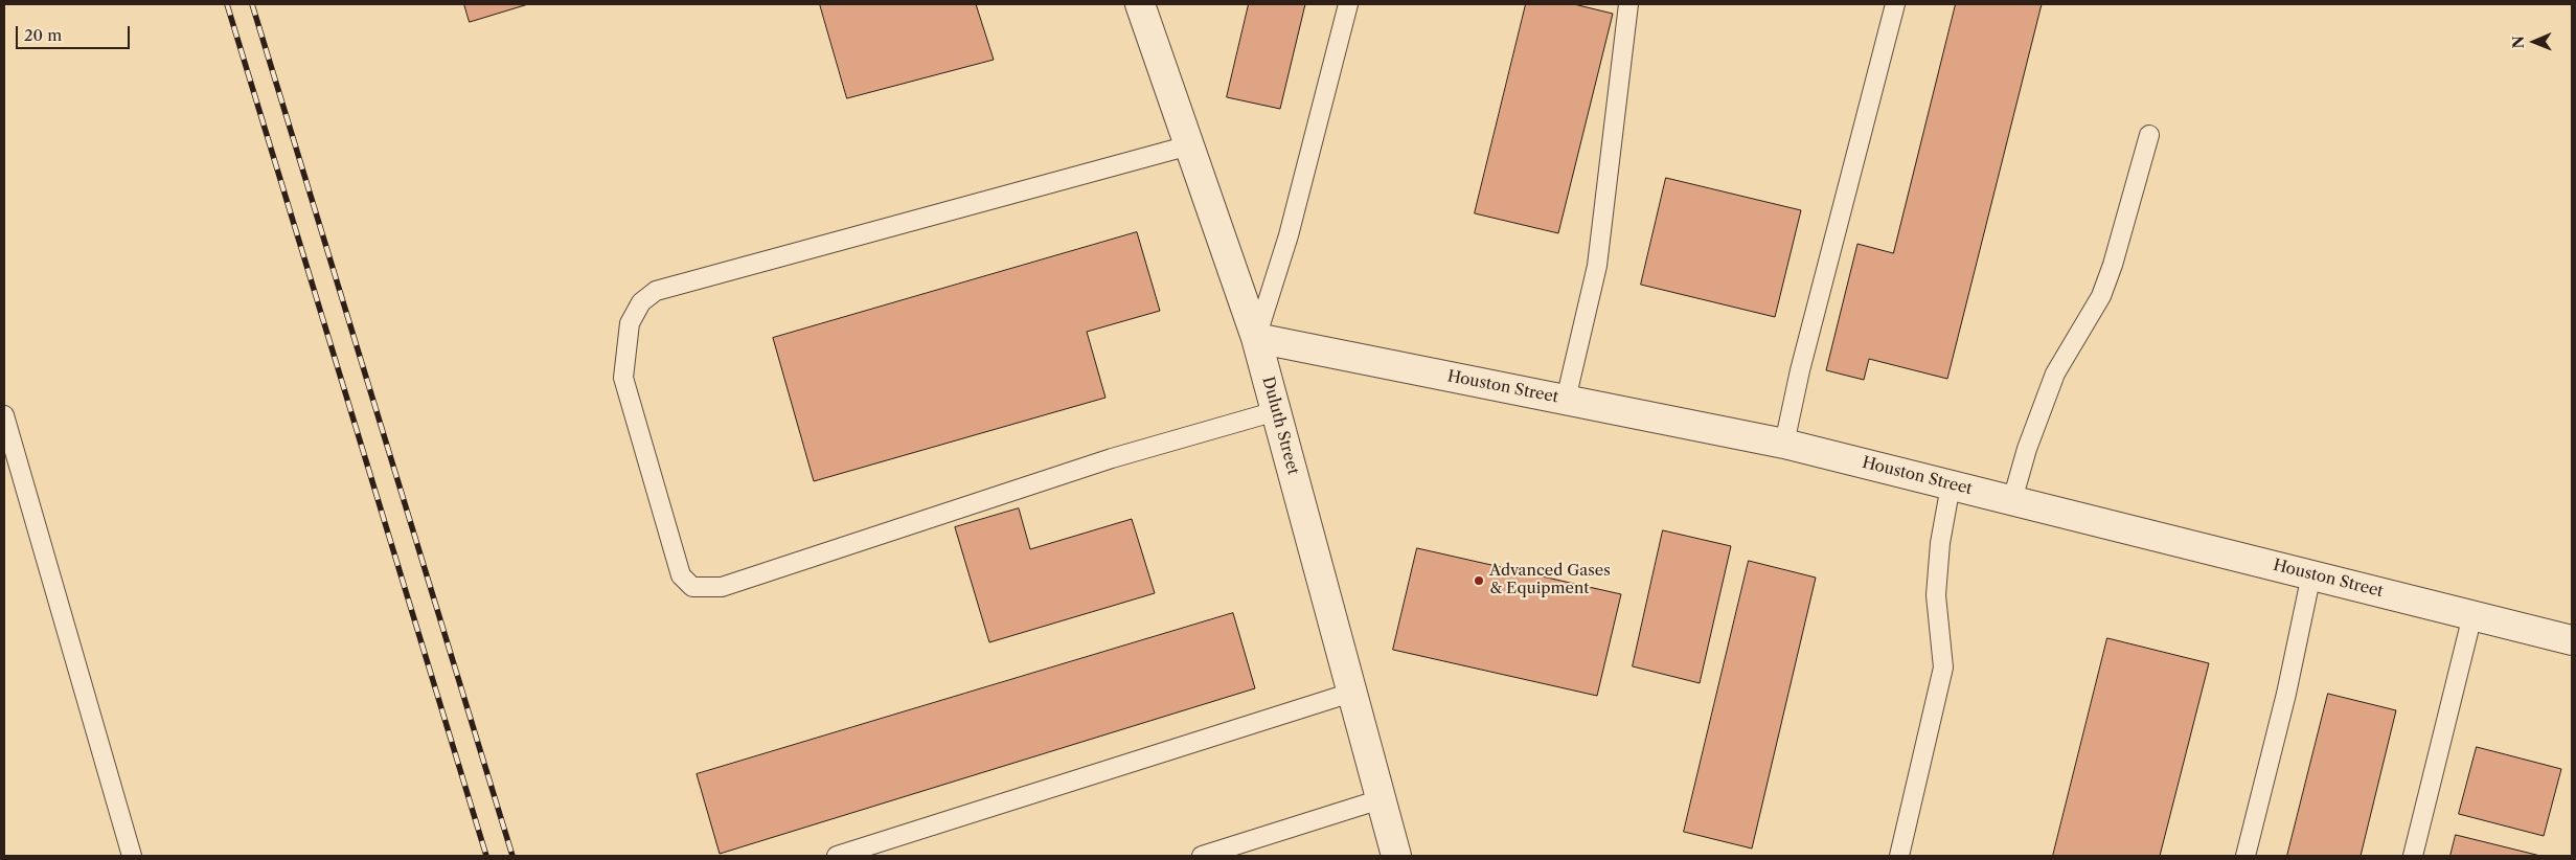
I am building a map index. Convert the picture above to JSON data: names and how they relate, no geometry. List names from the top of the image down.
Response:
{
  "streets": {
    "street": ["Houston Street", "Duluth Street"]
  },
  "crossings": [
    ["Houston Street", "Duluth Street"]
  ],
  "places": ["Advanced Gases & Equipment"],
  "scale_bar": "20 m",
  "north": "left"
}
